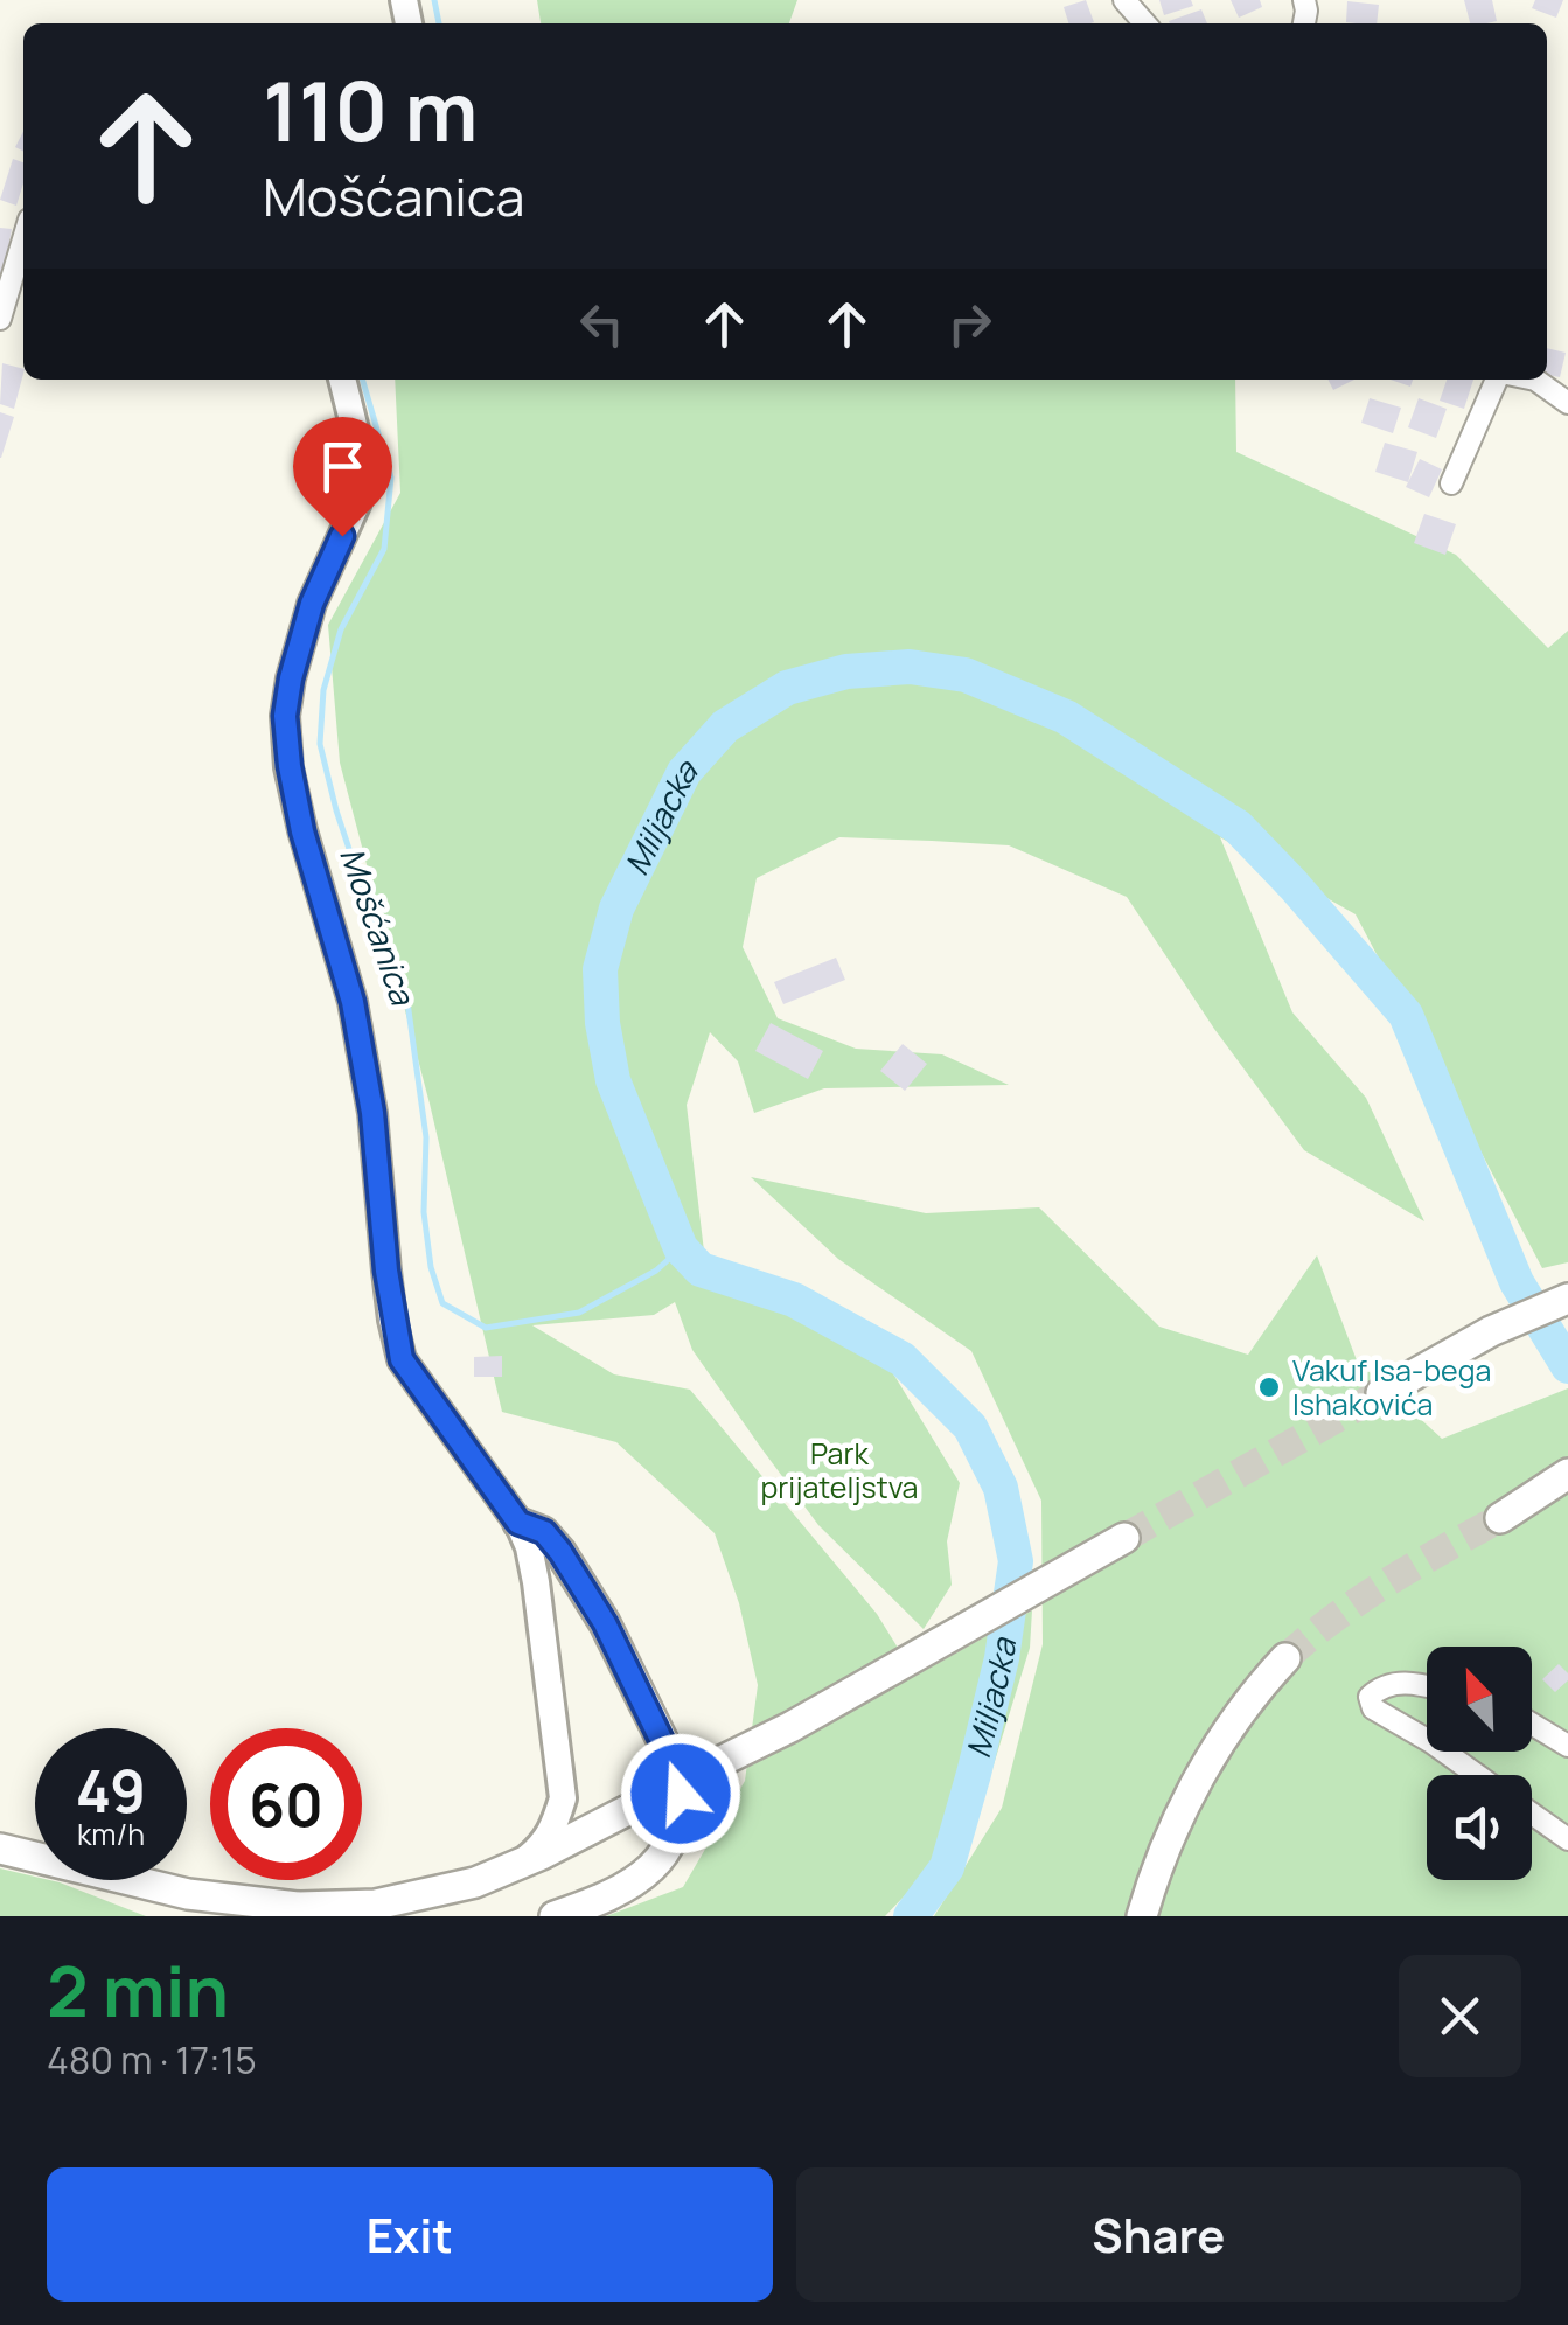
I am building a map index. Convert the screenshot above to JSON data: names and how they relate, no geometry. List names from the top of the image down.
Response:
{
  "water": ["Miljacka", "Mošćanica"],
  "parks": ["Park prijateljstva"],
  "places": ["Vakuf Isa-bega Ishakovića"],
  "north": "top left",
  "page": {
    "turn": ["110 m", "Mošćanica"],
    "speed": "49 km/h",
    "limit": "60",
    "heading": ["2 min", "480 m · 17:15"],
    "buttons": ["Exit", "Share"]
  }
}
